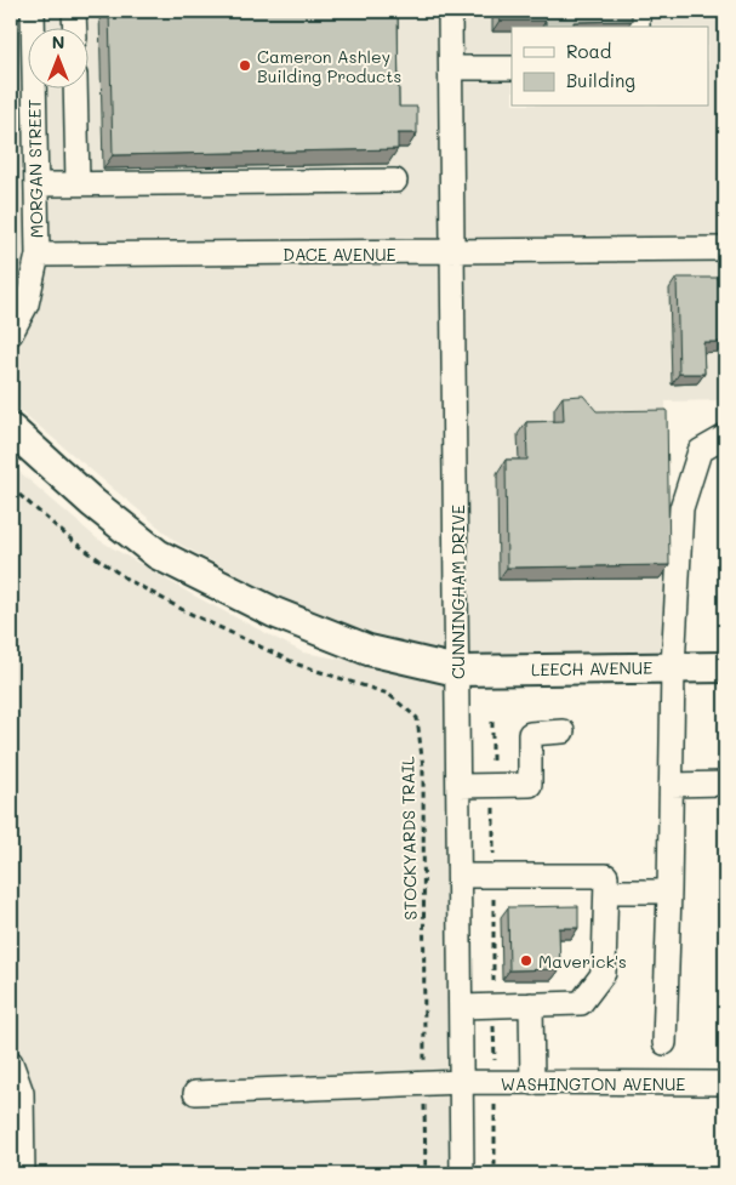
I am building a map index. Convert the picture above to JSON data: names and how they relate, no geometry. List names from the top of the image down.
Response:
{
  "streets": {
    "main road": ["LEECH AVENUE"],
    "street": [
      "MORGAN STREET",
      "DACE AVENUE",
      "CUNNINGHAM DRIVE",
      "WASHINGTON AVENUE"
    ],
    "path": ["STOCKYARDS TRAIL"]
  },
  "crossings": [
    ["MORGAN STREET", "DACE AVENUE"],
    ["DACE AVENUE", "CUNNINGHAM DRIVE"],
    ["CUNNINGHAM DRIVE", "LEECH AVENUE"],
    ["CUNNINGHAM DRIVE", "WASHINGTON AVENUE"],
    ["STOCKYARDS TRAIL", "WASHINGTON AVENUE"]
  ],
  "places": ["Cameron Ashley Building Products", "Maverick's"],
  "legend": ["Road", "Building"],
  "north": "top"
}
